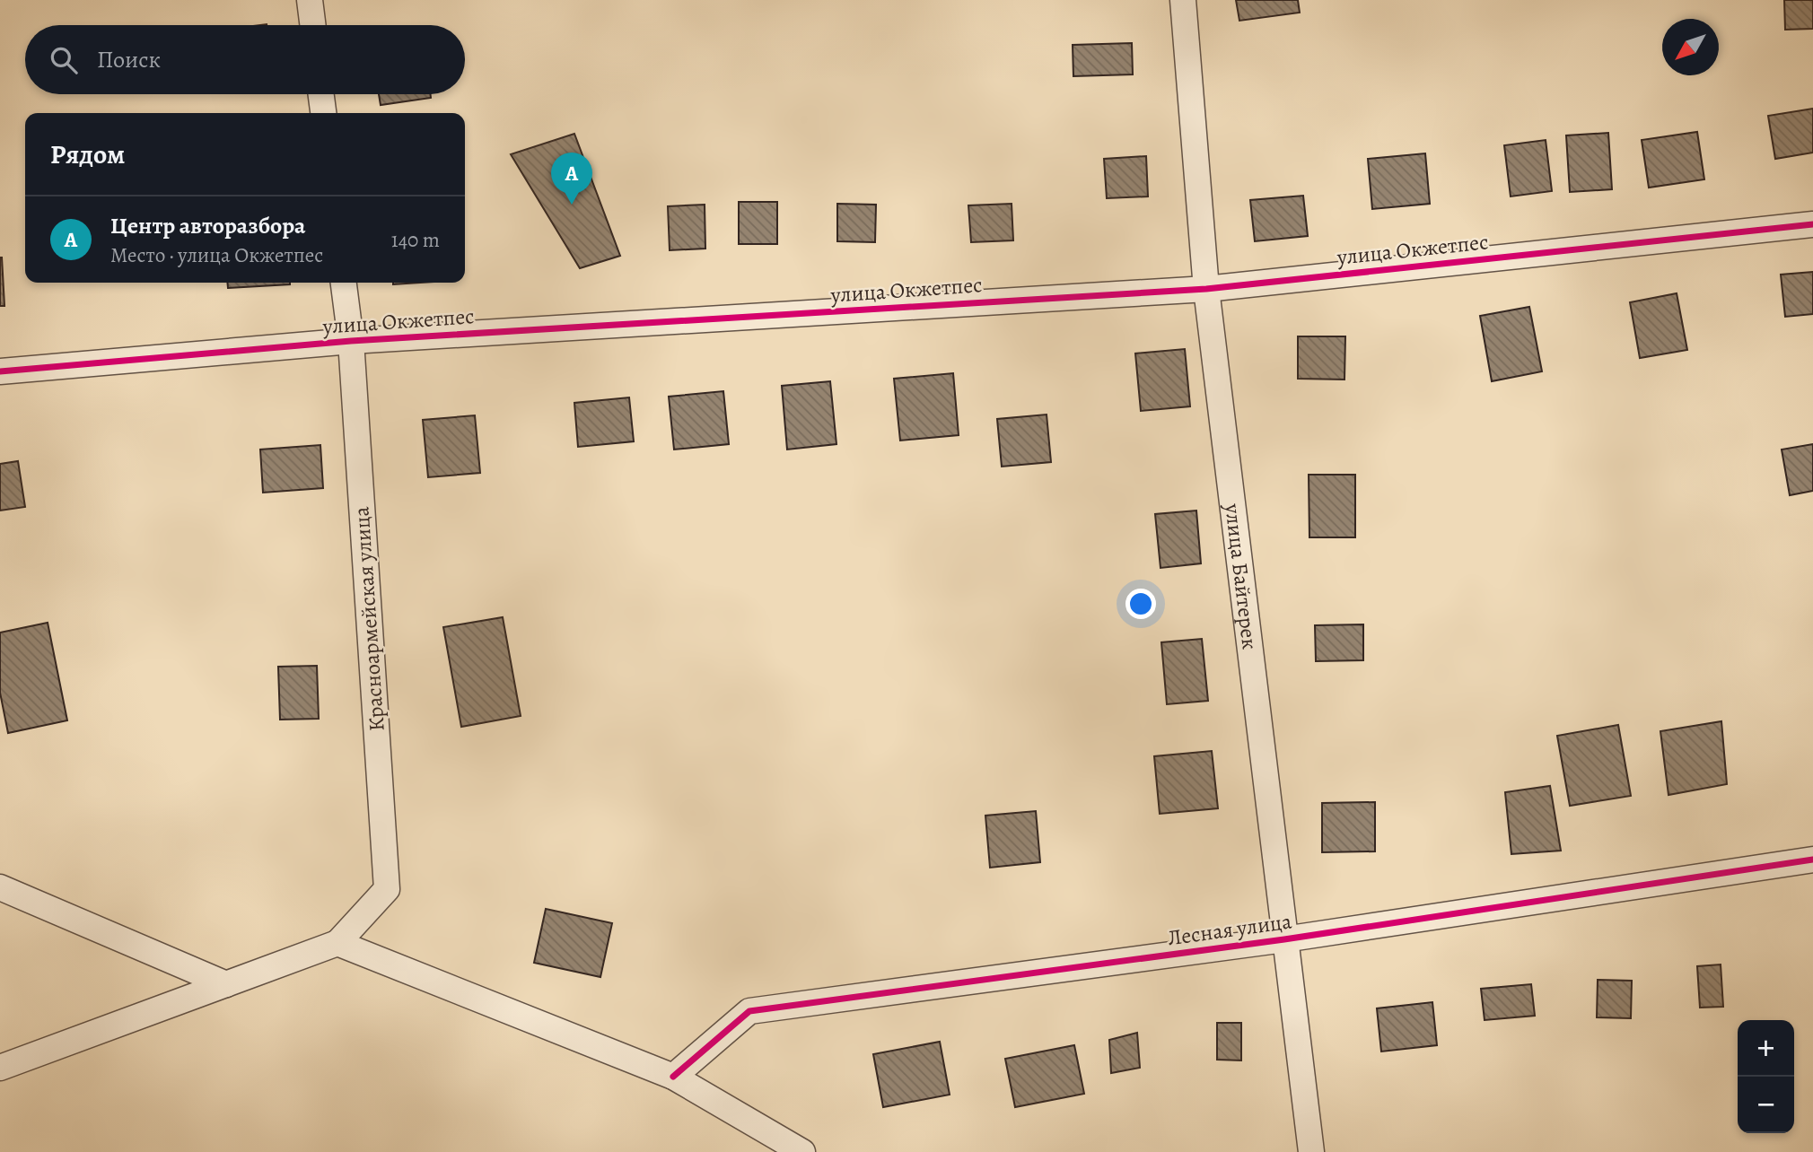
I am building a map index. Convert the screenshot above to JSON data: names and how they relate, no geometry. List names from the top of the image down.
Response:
{
  "streets": {
    "street": [
      "улица Окжетпес",
      "улица Байтерек",
      "Красноармейская улица",
      "Лесная улица"
    ]
  },
  "crossings": [
    ["улица Окжетпес", "улица Байтерек"],
    ["улица Окжетпес", "Красноармейская улица"],
    ["улица Байтерек", "Лесная улица"]
  ],
  "north": "bottom left",
  "page": {
    "search": "Поиск",
    "heading": "Рядом",
    "pins": "A",
    "list": [
      {
        "mark": "A",
        "name": "Центр авторазбора",
        "note": "Место · улица Окжетпес",
        "value": "140 m"
      }
    ],
    "map_buttons": ["+", "−"]
  }
}
